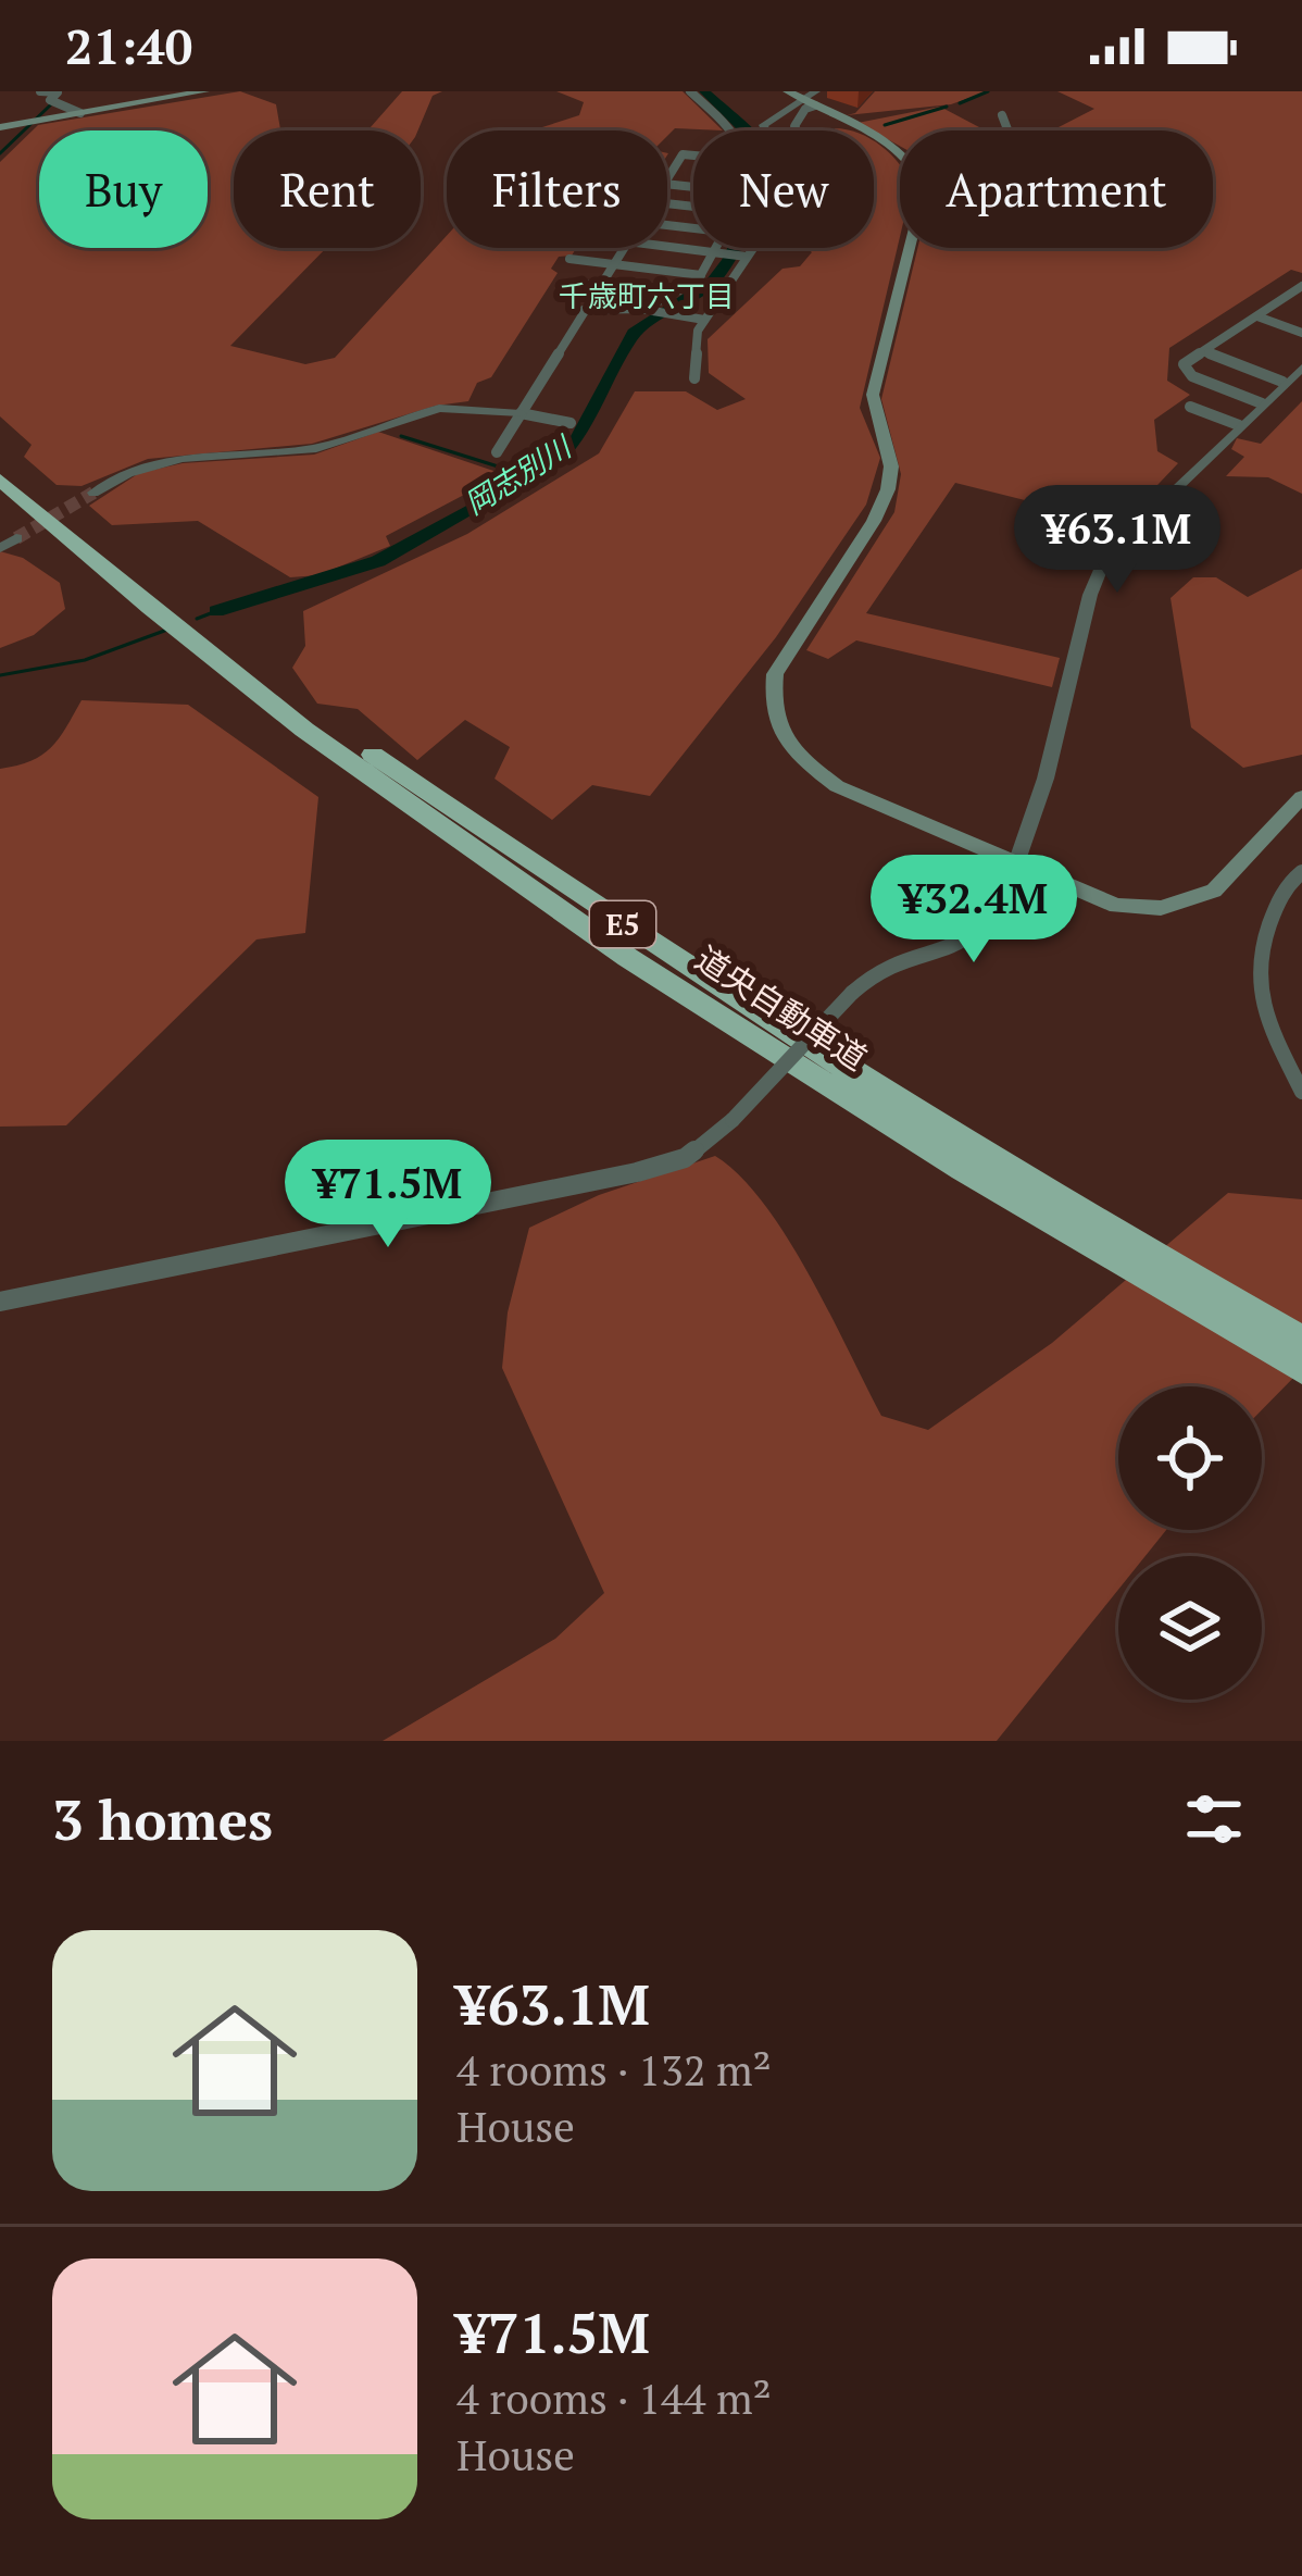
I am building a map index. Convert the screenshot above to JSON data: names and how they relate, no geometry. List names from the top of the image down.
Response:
{
  "streets": {
    "highway": ["E5", "道央自動車道"]
  },
  "districts": ["千歳町六丁目"],
  "water": ["岡志別川"],
  "page": {
    "status": "21:40",
    "chip": [
      "Buy",
      "Rent",
      "Filters",
      "New",
      "Apartment"
    ],
    "price": ["¥63.1M", "¥32.4M", "¥71.5M"],
    "heading": "3 homes",
    "list": [
      {
        "name": "¥63.1M",
        "note": "4 rooms · 132 m² · House"
      },
      {
        "name": "¥71.5M",
        "note": "4 rooms · 144 m² · House"
      }
    ]
  }
}
